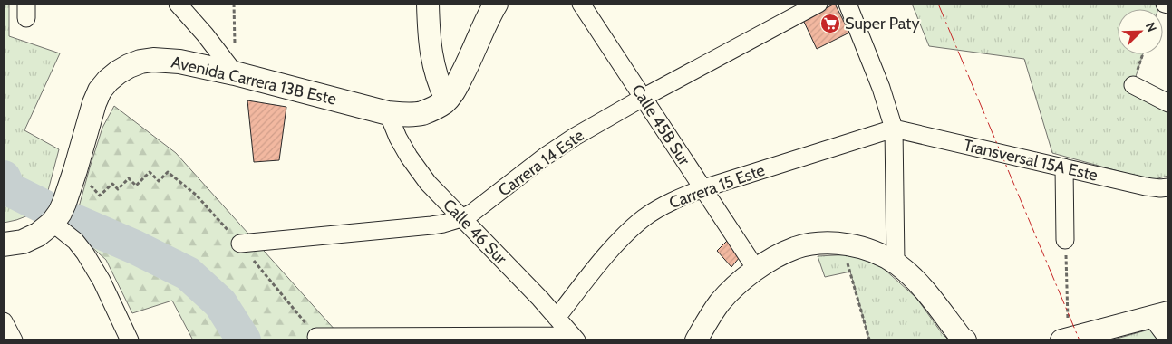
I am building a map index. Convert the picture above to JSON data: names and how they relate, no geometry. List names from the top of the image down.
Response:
{
  "streets": {
    "main road": ["Avenida Carrera 13B Este"],
    "street": [
      "Calle 45B Sur",
      "Transversal 15A Este",
      "Carrera 14 Este",
      "Carrera 15 Este",
      "Calle 46 Sur"
    ]
  },
  "crossings": [
    ["Avenida Carrera 13B Este", "Calle 46 Sur"],
    ["Calle 45B Sur", "Carrera 14 Este"],
    ["Calle 45B Sur", "Carrera 15 Este"],
    ["Transversal 15A Este", "Carrera 15 Este"],
    ["Carrera 14 Este", "Calle 46 Sur"],
    ["Carrera 15 Este", "Calle 46 Sur"]
  ],
  "places": {
    "supermarket": ["Super Paty"]
  },
  "north": "top right"
}
